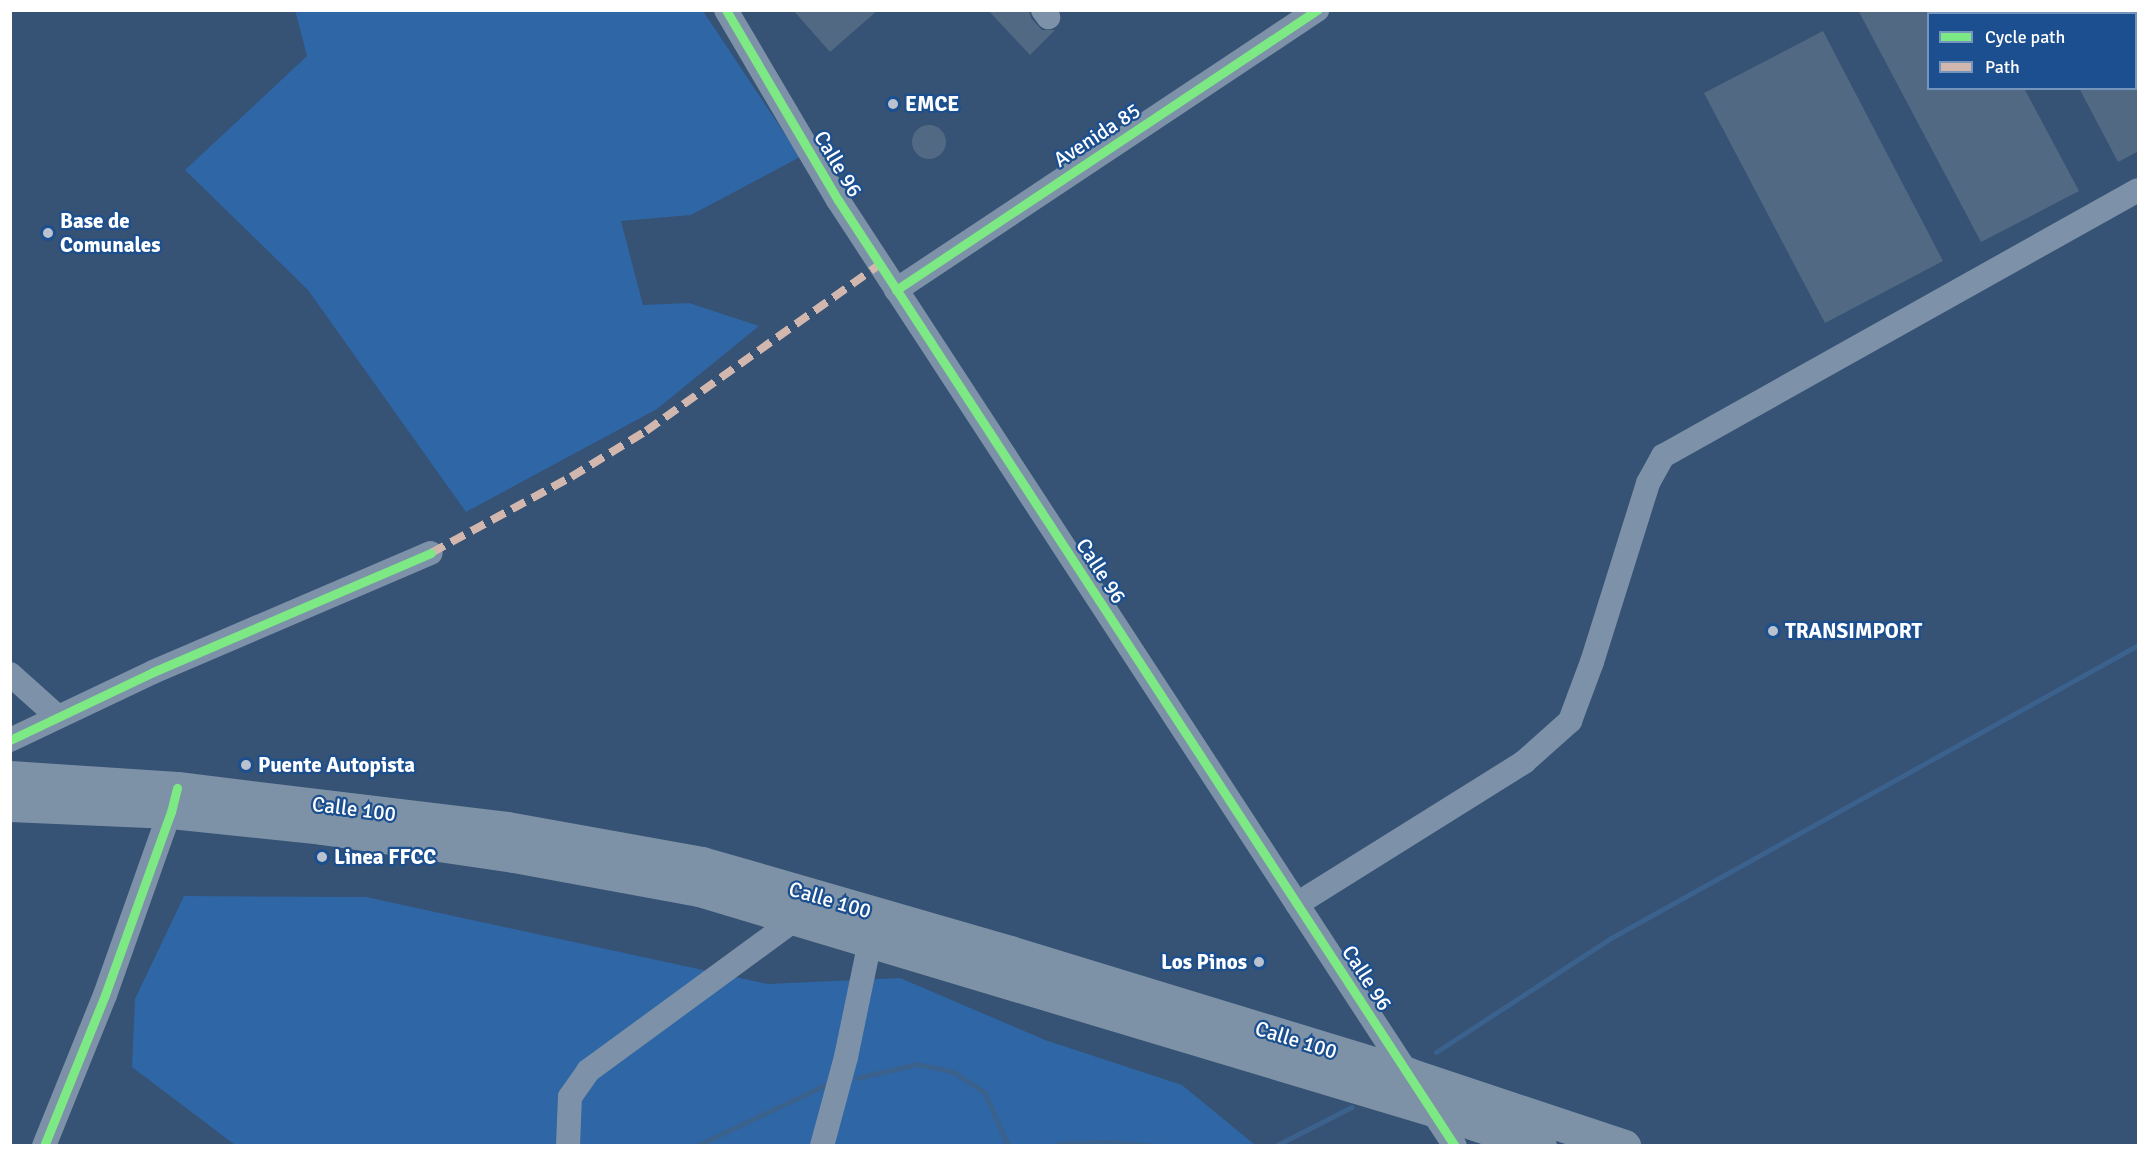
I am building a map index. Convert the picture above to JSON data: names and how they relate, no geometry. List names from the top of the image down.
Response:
{
  "streets": {
    "highway": ["Calle 100"],
    "street": ["Avenida 85", "Calle 96"]
  },
  "crossings": [
    ["Avenida 85", "Calle 96"],
    ["Calle 96", "Calle 100"]
  ],
  "places": [
    "EMCE",
    "Base de Comunales",
    "TRANSIMPORT",
    "Puente Autopista",
    "Linea FFCC",
    "Los Pinos"
  ],
  "legend": ["Cycle path", "Path"]
}
